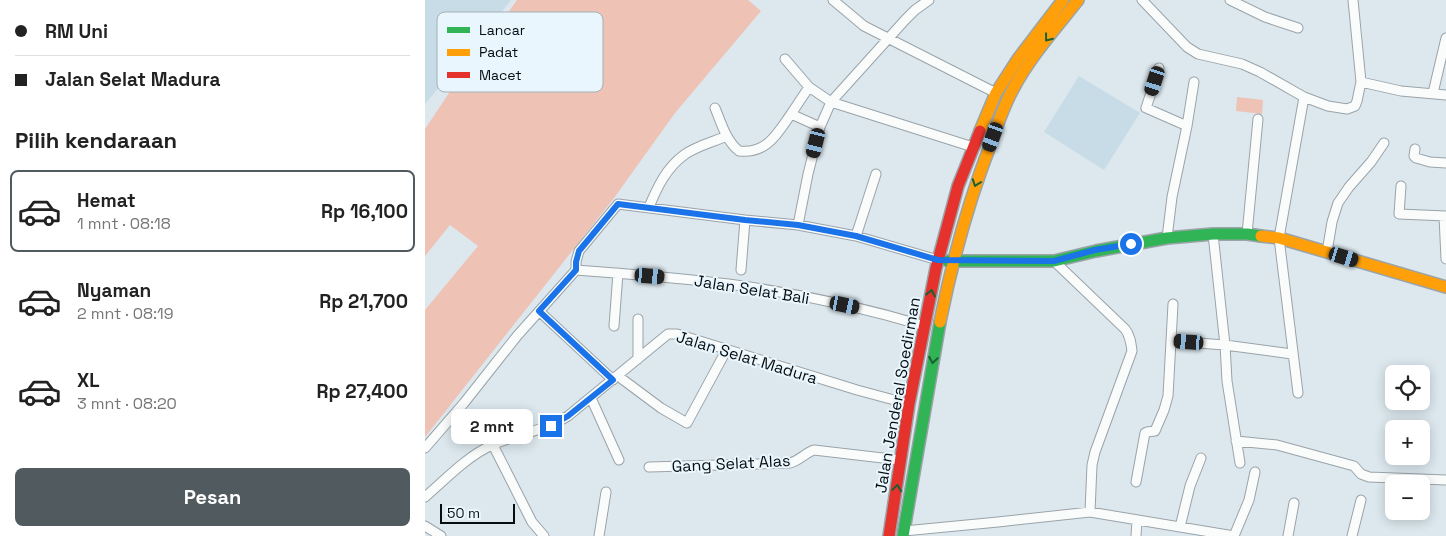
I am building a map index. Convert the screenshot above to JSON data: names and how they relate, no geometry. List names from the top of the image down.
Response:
{
  "streets": {
    "street": [
      "Jalan Selat Bali",
      "Jalan Selat Madura",
      "Jalan Jenderal Soedirman",
      "Gang Selat Alas"
    ]
  },
  "crossings": [
    ["Jalan Selat Bali", "Jalan Jenderal Soedirman"],
    ["Jalan Selat Madura", "Jalan Jenderal Soedirman"],
    ["Jalan Jenderal Soedirman", "Gang Selat Alas"]
  ],
  "legend": ["Lancar", "Padat", "Macet"],
  "scale_bar": "50 m",
  "page": {
    "banner": ["RM Uni", "Jalan Selat Madura"],
    "heading": "Pilih kendaraan",
    "list": [
      {
        "name": "Hemat",
        "note": "1 mnt · 08:18",
        "value": "Rp 16,100"
      },
      {
        "name": "Nyaman",
        "note": "2 mnt · 08:19",
        "value": "Rp 21,700"
      },
      {
        "name": "XL",
        "note": "3 mnt · 08:20",
        "value": "Rp 27,400"
      }
    ],
    "map_buttons": ["+", "−"],
    "bubble": "2 mnt",
    "buttons": "Pesan",
    "scale": "50 m"
  }
}
